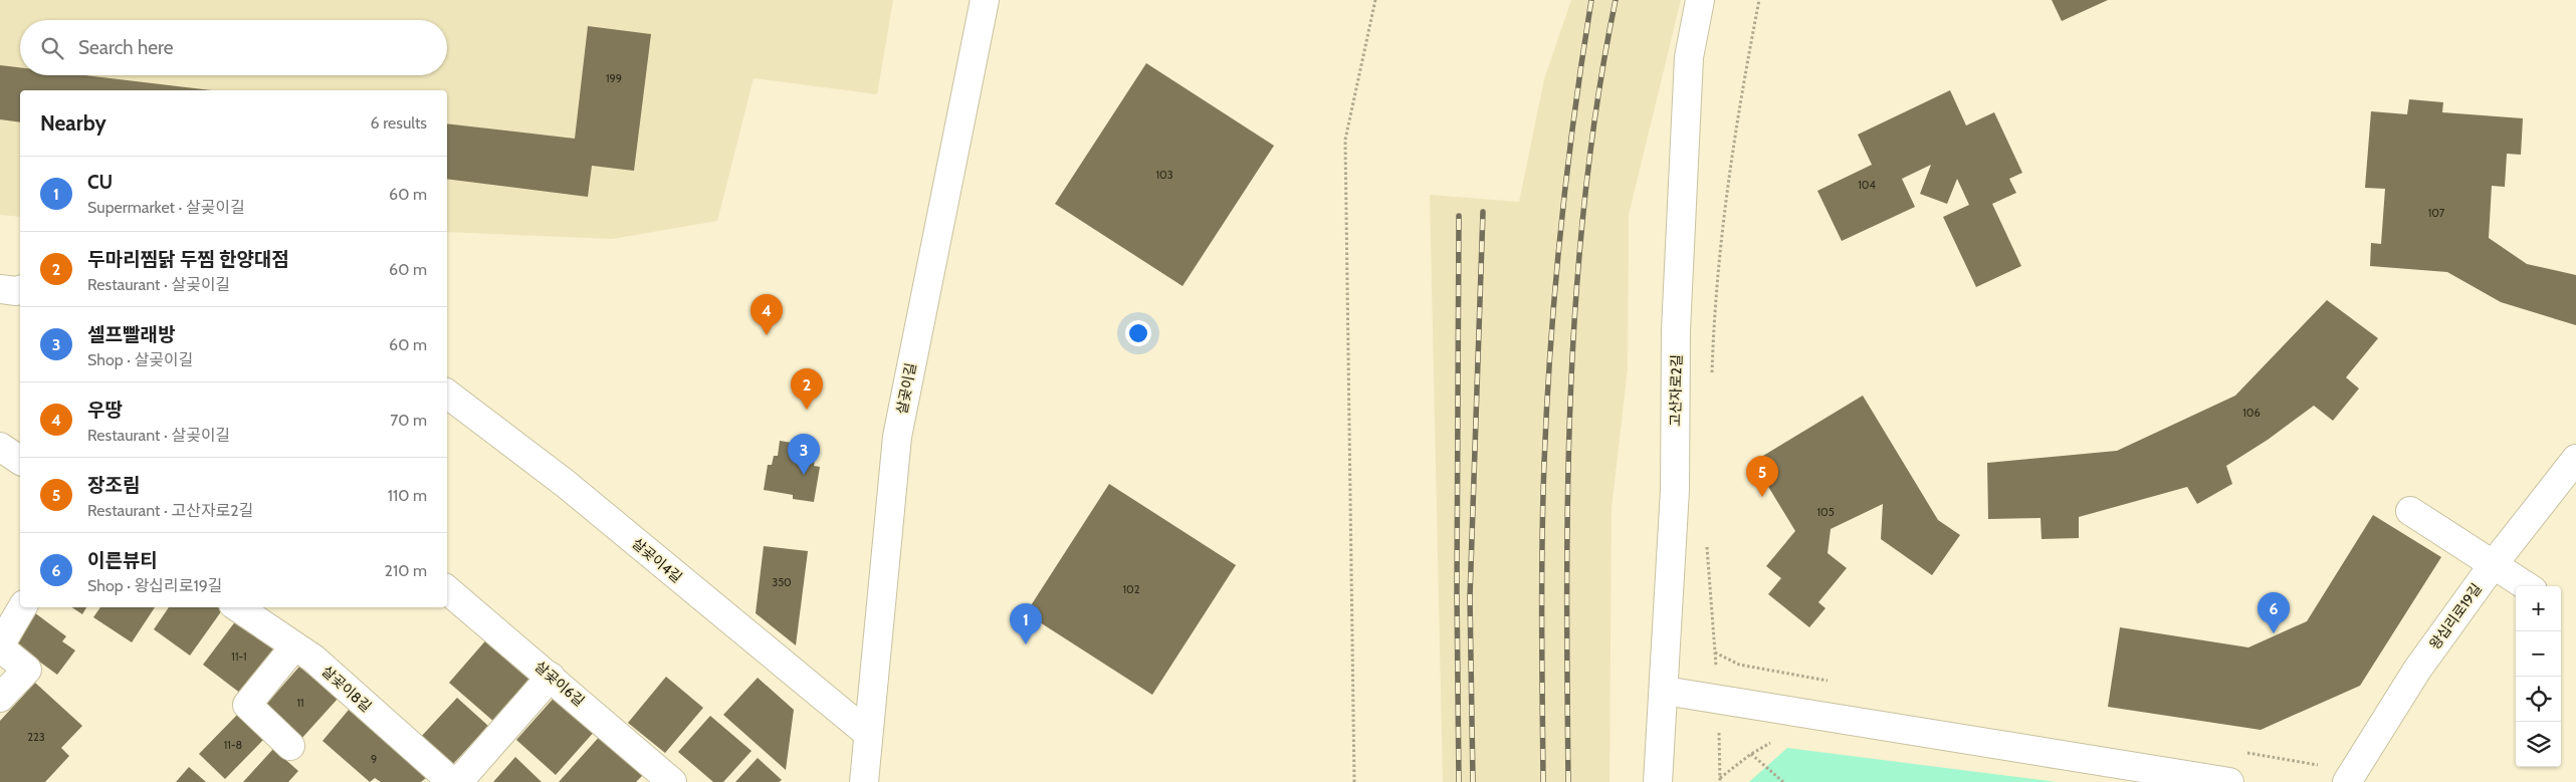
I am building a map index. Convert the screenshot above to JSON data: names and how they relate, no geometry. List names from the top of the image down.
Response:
{
  "streets": {
    "street": [
      "살곶이길",
      "고산자로2길",
      "살곶이4길",
      "왕십리로19길",
      "살곶이6길",
      "살곶이8길"
    ]
  },
  "crossings": [
    ["살곶이길", "살곶이4길"]
  ],
  "house_numbers": [
    "199",
    "103",
    "104",
    "107",
    "106",
    "105",
    "350",
    "102",
    "11-1",
    "11",
    "223",
    "11-8",
    "9"
  ],
  "page": {
    "search": "Search here",
    "heading": ["Nearby", "6 results"],
    "list": [
      {
        "mark": "1",
        "name": "CU",
        "note": "Supermarket · 살곶이길",
        "value": "60 m"
      },
      {
        "mark": "2",
        "name": "두마리찜닭 두찜 한양대점",
        "note": "Restaurant · 살곶이길",
        "value": "60 m"
      },
      {
        "mark": "3",
        "name": "셀프빨래방",
        "note": "Shop · 살곶이길",
        "value": "60 m"
      },
      {
        "mark": "4",
        "name": "우땅",
        "note": "Restaurant · 살곶이길",
        "value": "70 m"
      },
      {
        "mark": "5",
        "name": "장조림",
        "note": "Restaurant · 고산자로2길",
        "value": "110 m"
      },
      {
        "mark": "6",
        "name": "이른뷰티",
        "note": "Shop · 왕십리로19길",
        "value": "210 m"
      }
    ],
    "pins": [
      "4",
      "2",
      "3",
      "5",
      "6",
      "1"
    ],
    "map_buttons": ["+", "−"]
  }
}
